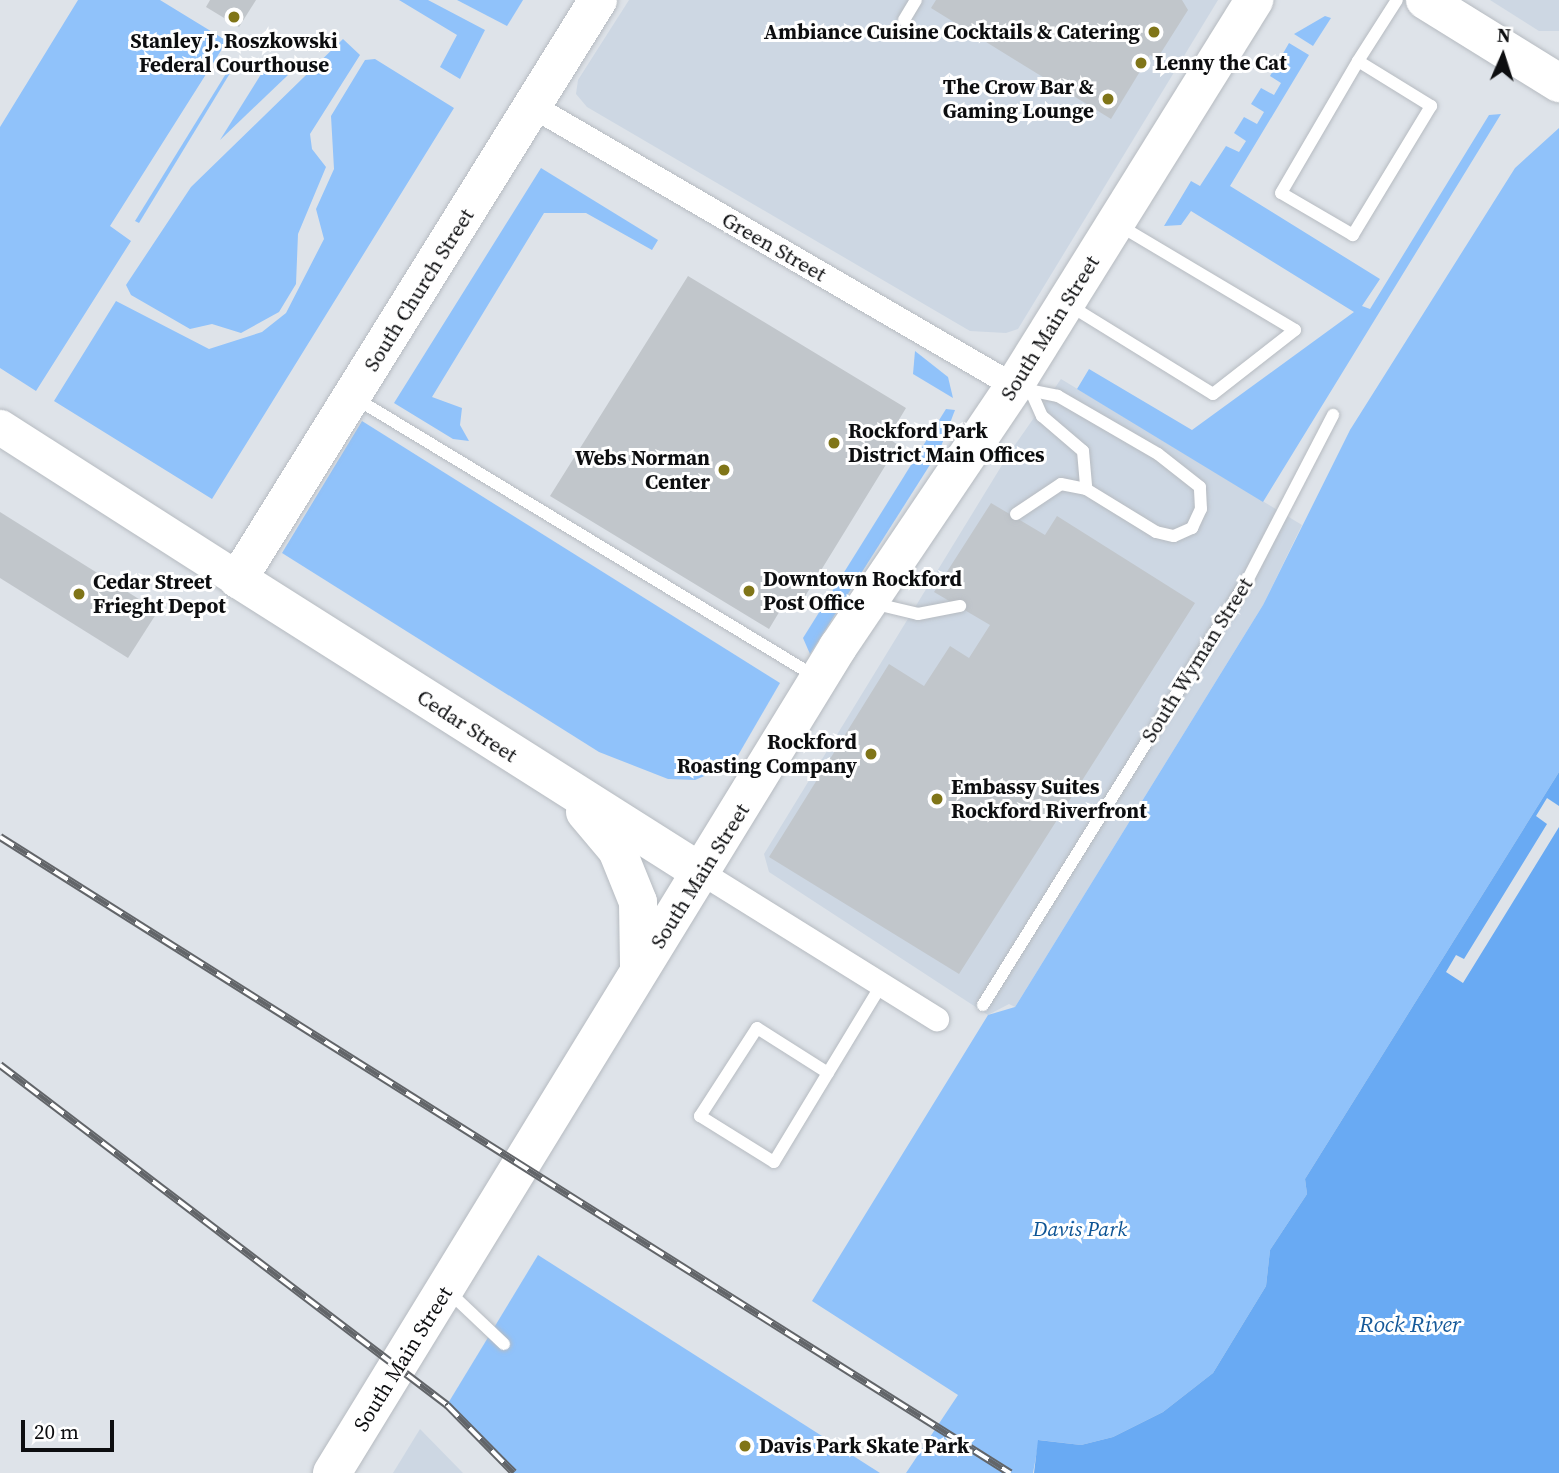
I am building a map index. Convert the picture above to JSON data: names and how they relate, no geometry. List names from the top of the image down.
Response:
{
  "streets": {
    "main road": ["South Church Street", "South Main Street", "Cedar Street"],
    "street": ["Green Street"],
    "lane": ["South Wyman Street"]
  },
  "crossings": [
    ["Green Street", "South Church Street"],
    ["Green Street", "South Main Street"],
    ["South Church Street", "Cedar Street"],
    ["South Main Street", "Cedar Street"]
  ],
  "water": ["Rock River"],
  "parks": ["Davis Park"],
  "places": [
    "Stanley J. Roszkowski Federal Courthouse",
    "Ambiance Cuisine Cocktails & Catering",
    "Lenny the Cat",
    "The Crow Bar & Gaming Lounge",
    "Rockford Park District Main Offices",
    "Webs Norman Center",
    "Downtown Rockford Post Office",
    "Cedar Street Frieght Depot",
    "Rockford Roasting Company",
    "Embassy Suites Rockford Riverfront",
    "Davis Park Skate Park"
  ],
  "scale_bar": "20 m",
  "north": "top"
}
